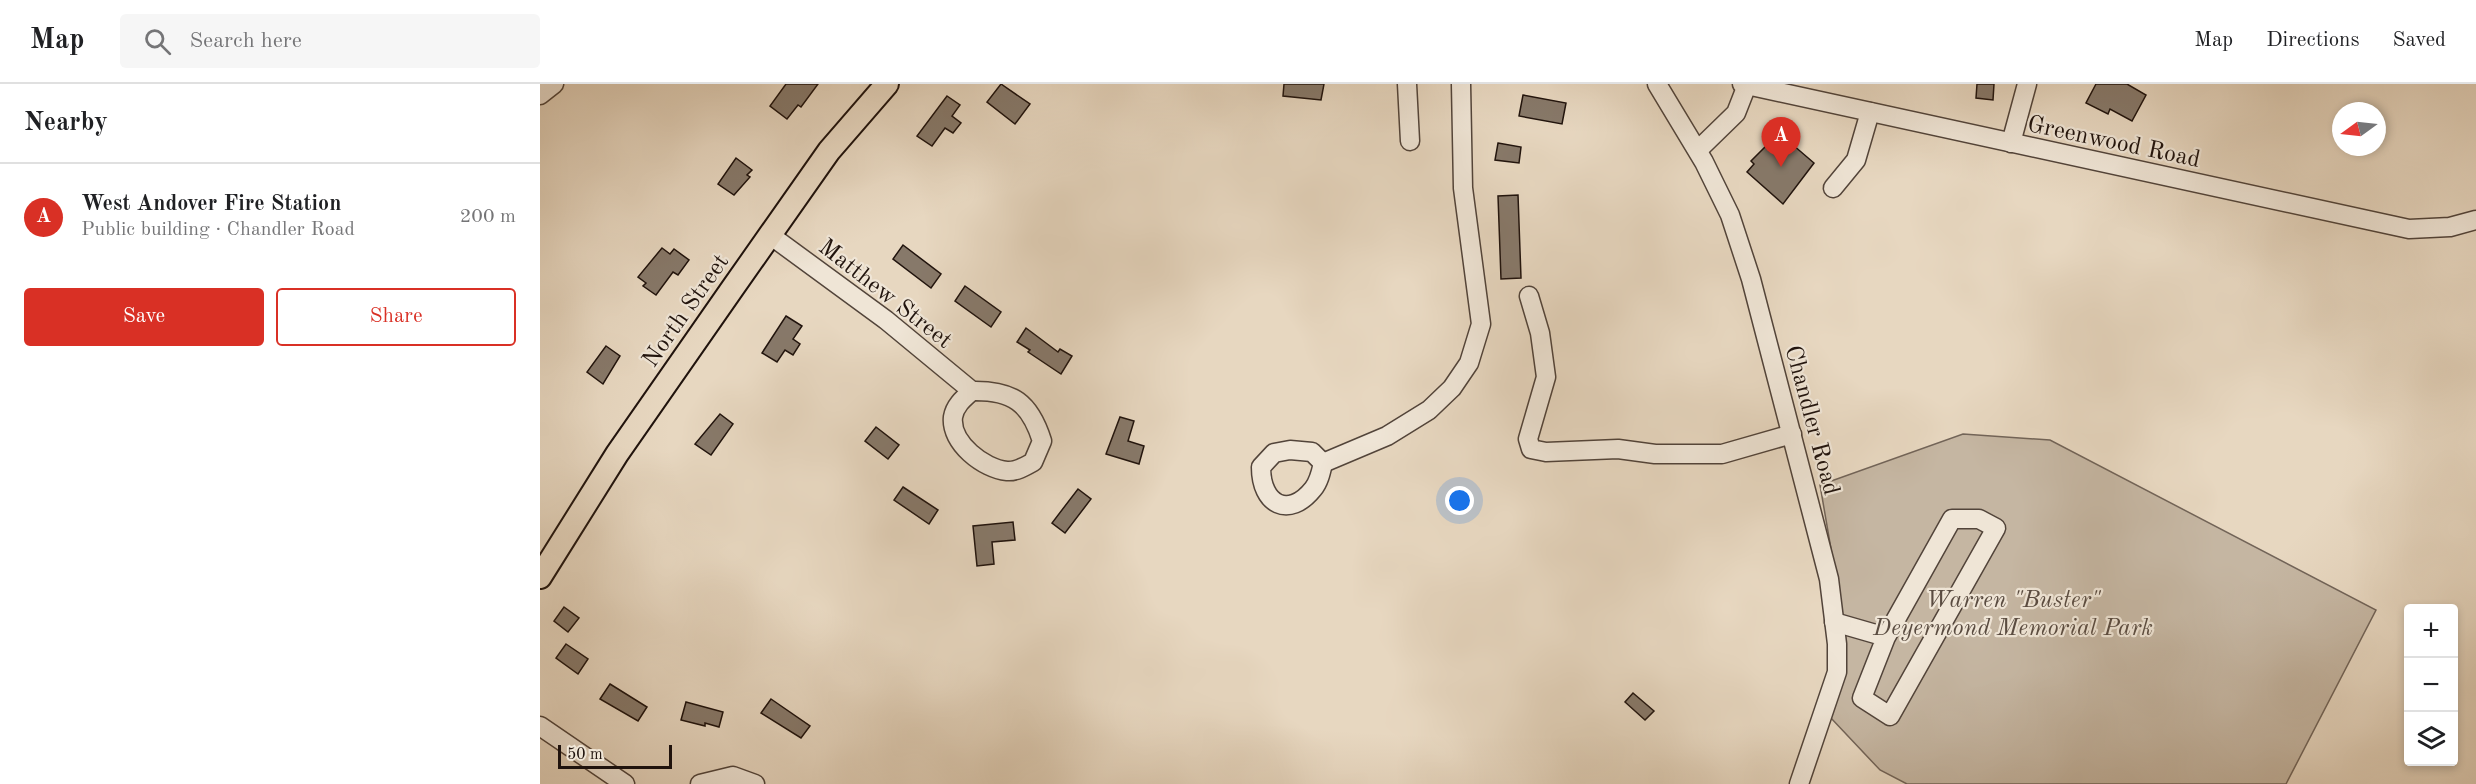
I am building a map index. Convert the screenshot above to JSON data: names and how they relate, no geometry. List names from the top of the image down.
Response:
{
  "streets": {
    "main road": ["North Street"],
    "street": ["Greenwood Road", "Matthew Street", "Chandler Road"]
  },
  "crossings": [
    ["Matthew Street", "North Street"]
  ],
  "parks": ["Warren \"Buster\" Deyermond Memorial Park"],
  "scale_bar": "50 m",
  "north": "left",
  "page": {
    "header": "Map",
    "search": "Search here",
    "nav": ["Map", "Directions", "Saved"],
    "heading": "Nearby",
    "pins": "A",
    "list": [
      {
        "mark": "A",
        "name": "West Andover Fire Station",
        "note": "Public building · Chandler Road",
        "value": "200 m"
      }
    ],
    "buttons": ["Save", "Share"],
    "map_buttons": ["+", "−"],
    "scale": "50 m"
  }
}
